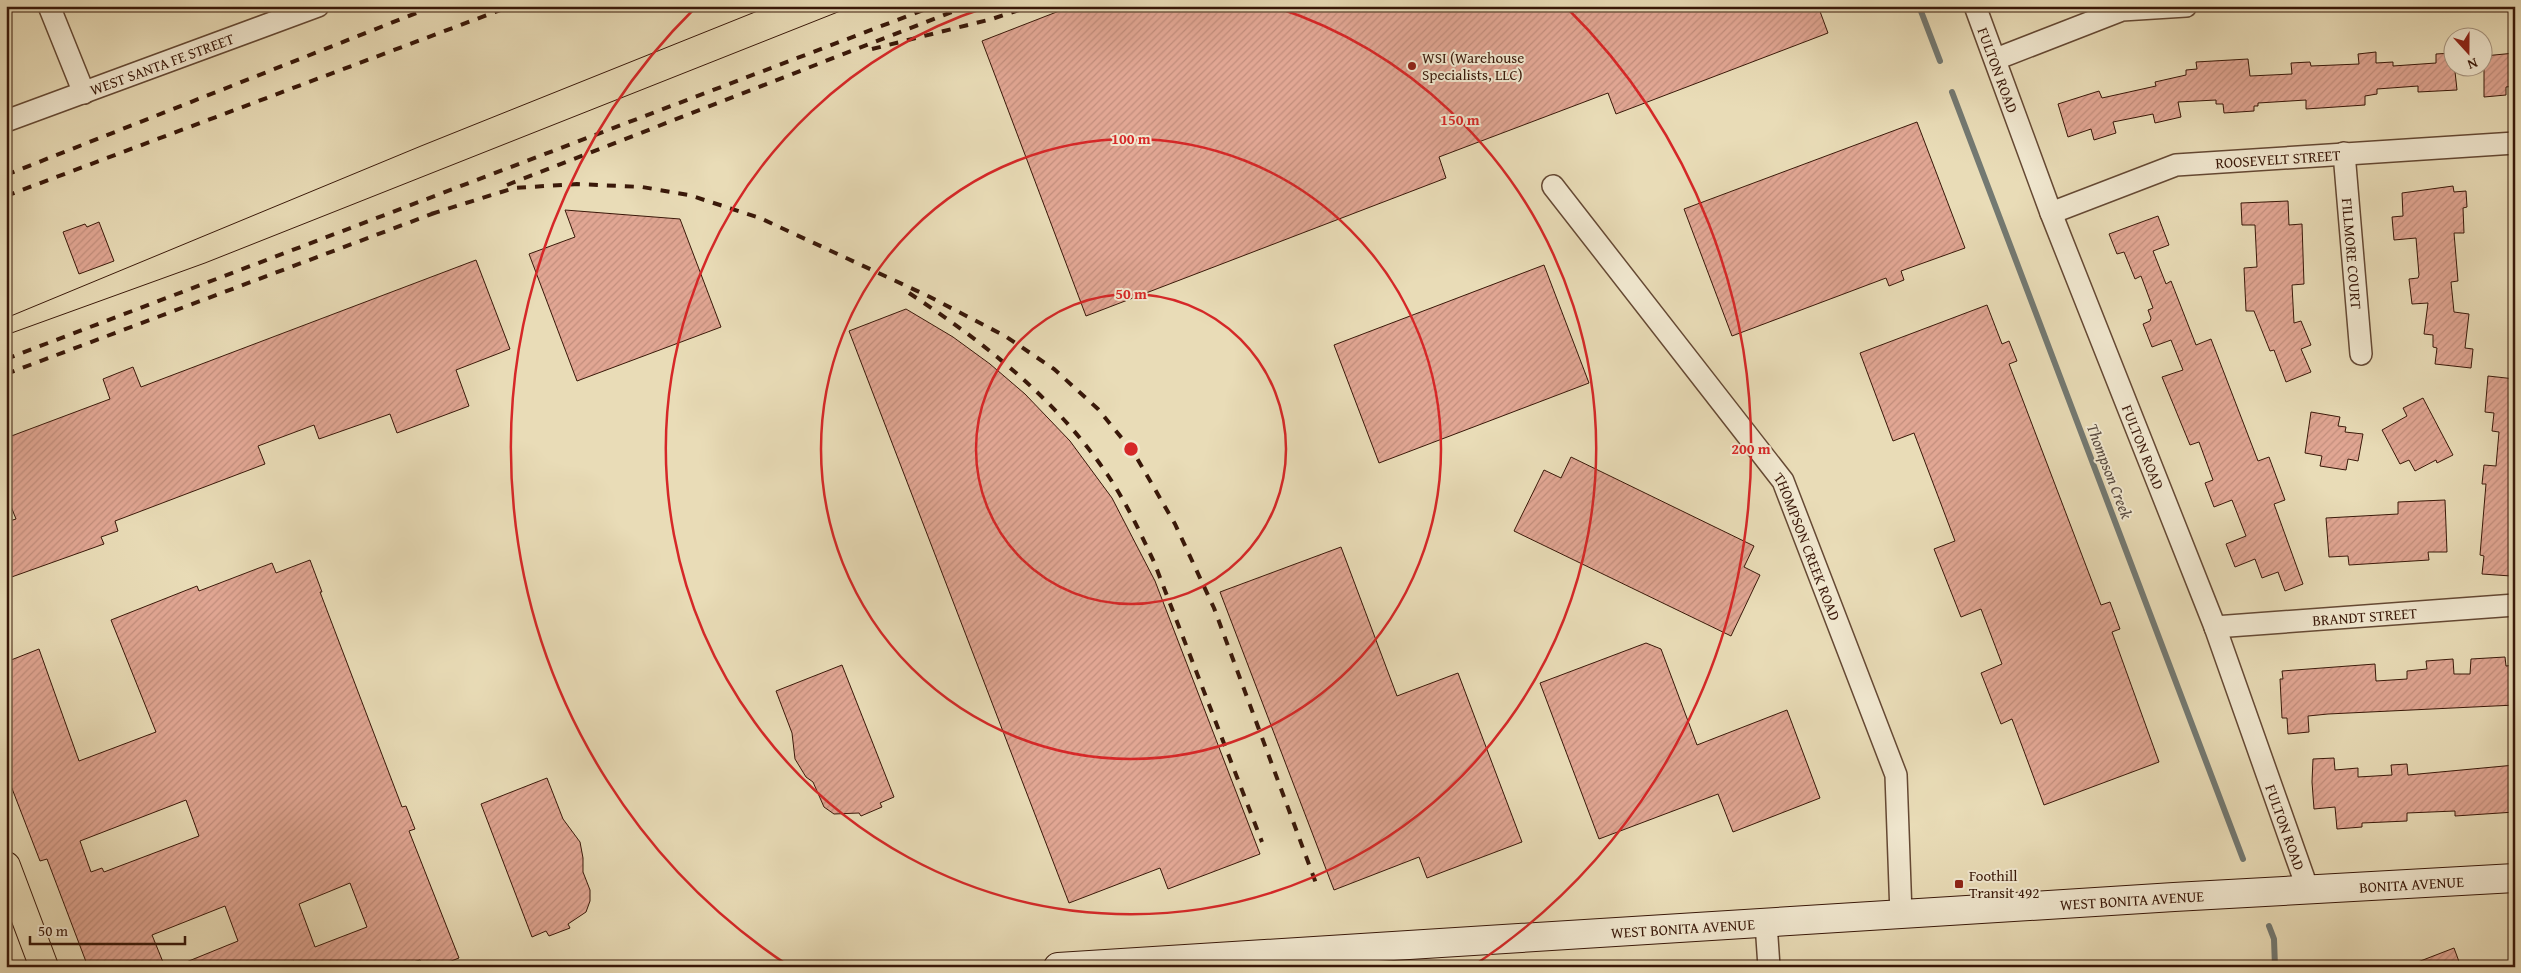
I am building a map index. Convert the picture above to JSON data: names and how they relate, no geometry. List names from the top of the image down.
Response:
{
  "streets": {
    "main road": ["BONITA AVENUE", "WEST BONITA AVENUE"],
    "street": [
      "WEST SANTA FE STREET",
      "FULTON ROAD",
      "ROOSEVELT STREET",
      "FILLMORE COURT",
      "THOMPSON CREEK ROAD",
      "BRANDT STREET"
    ]
  },
  "crossings": [
    ["FULTON ROAD", "ROOSEVELT STREET"],
    ["FULTON ROAD", "BRANDT STREET"],
    ["FULTON ROAD", "BONITA AVENUE"],
    ["FULTON ROAD", "WEST BONITA AVENUE"],
    ["ROOSEVELT STREET", "FILLMORE COURT"],
    ["THOMPSON CREEK ROAD", "WEST BONITA AVENUE"],
    ["BONITA AVENUE", "WEST BONITA AVENUE"]
  ],
  "water": ["Thompson Creek"],
  "places": {
    "other": ["WSI (Warehouse Specialists, LLC)"],
    "transit": ["Foothill Transit 492"]
  },
  "scale_bar": "50 m",
  "north": "bottom",
  "rings": [
    "150 m",
    "100 m",
    "50 m",
    "200 m"
  ]
}
